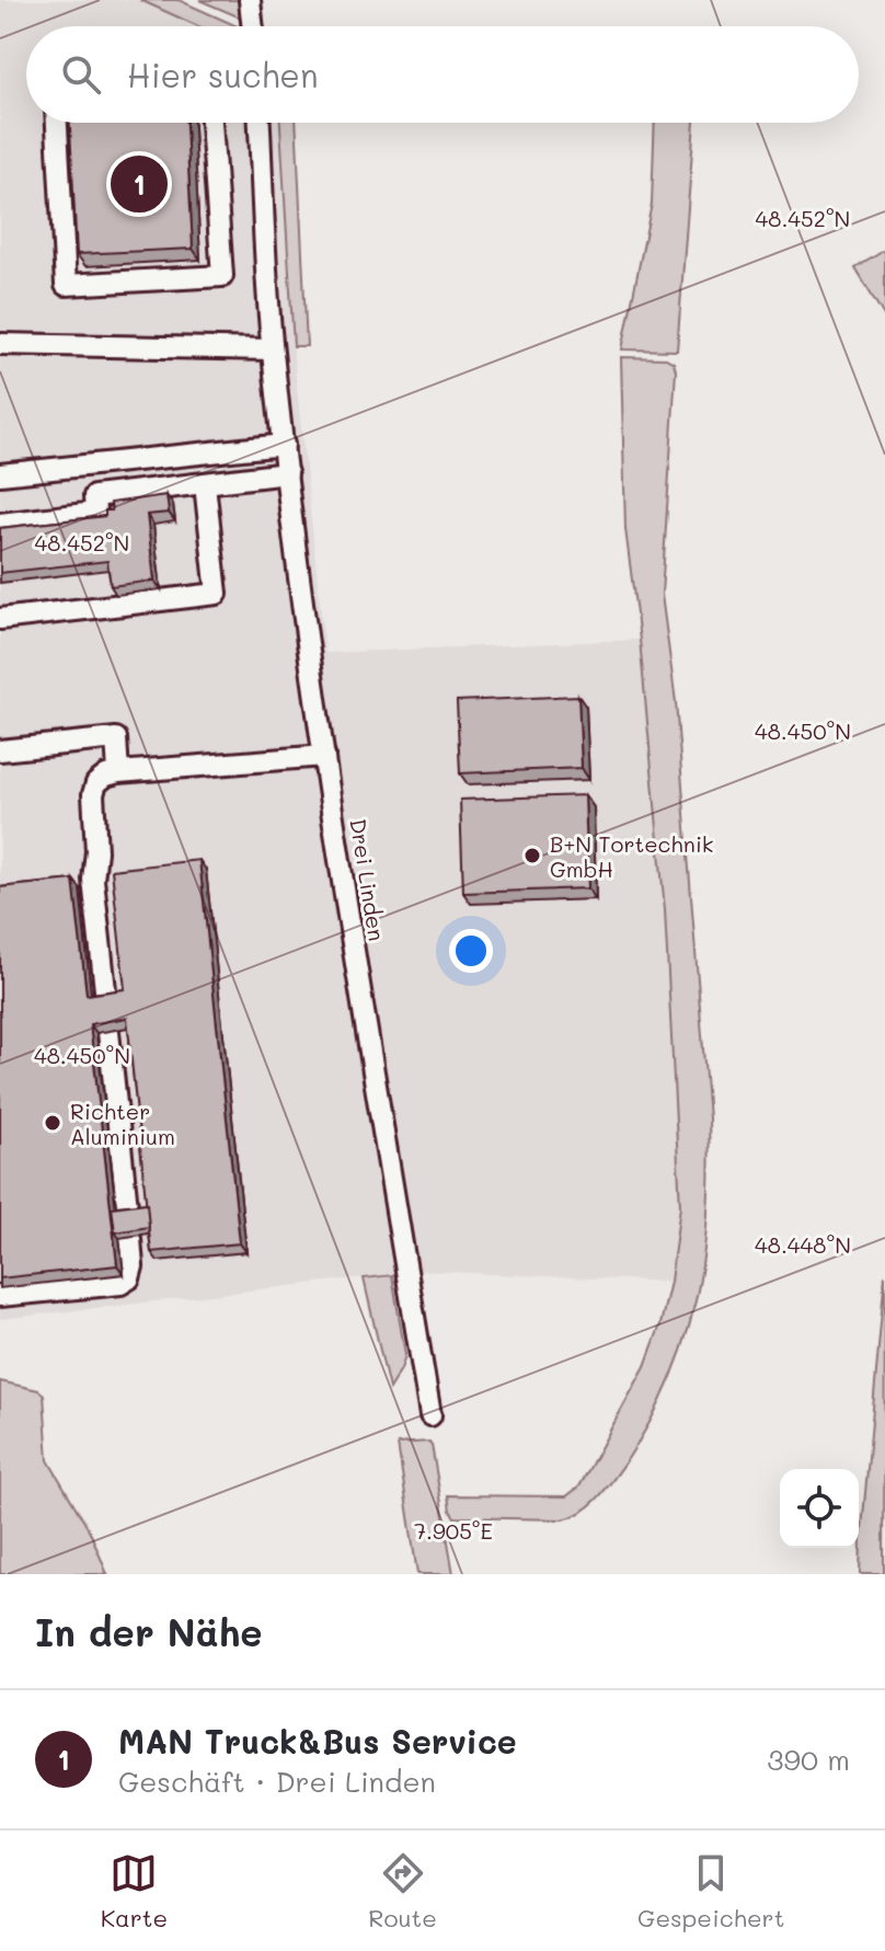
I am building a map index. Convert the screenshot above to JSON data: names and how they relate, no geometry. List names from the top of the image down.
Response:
{
  "streets": {
    "street": ["Drei Linden"]
  },
  "places": ["B+N Tortechnik GmbH", "Richter Aluminium"],
  "page": {
    "search": "Hier suchen",
    "pins": "1",
    "heading": "In der Nähe",
    "list": [
      {
        "mark": "1",
        "name": "MAN Truck&Bus Service",
        "note": "Geschäft · Drei Linden",
        "value": "390 m"
      }
    ],
    "nav": ["Karte", "Route", "Gespeichert"]
  },
  "coordinates": [
    "48.452°N",
    "48.450°N",
    "48.448°N",
    "7.905°E"
  ]
}
